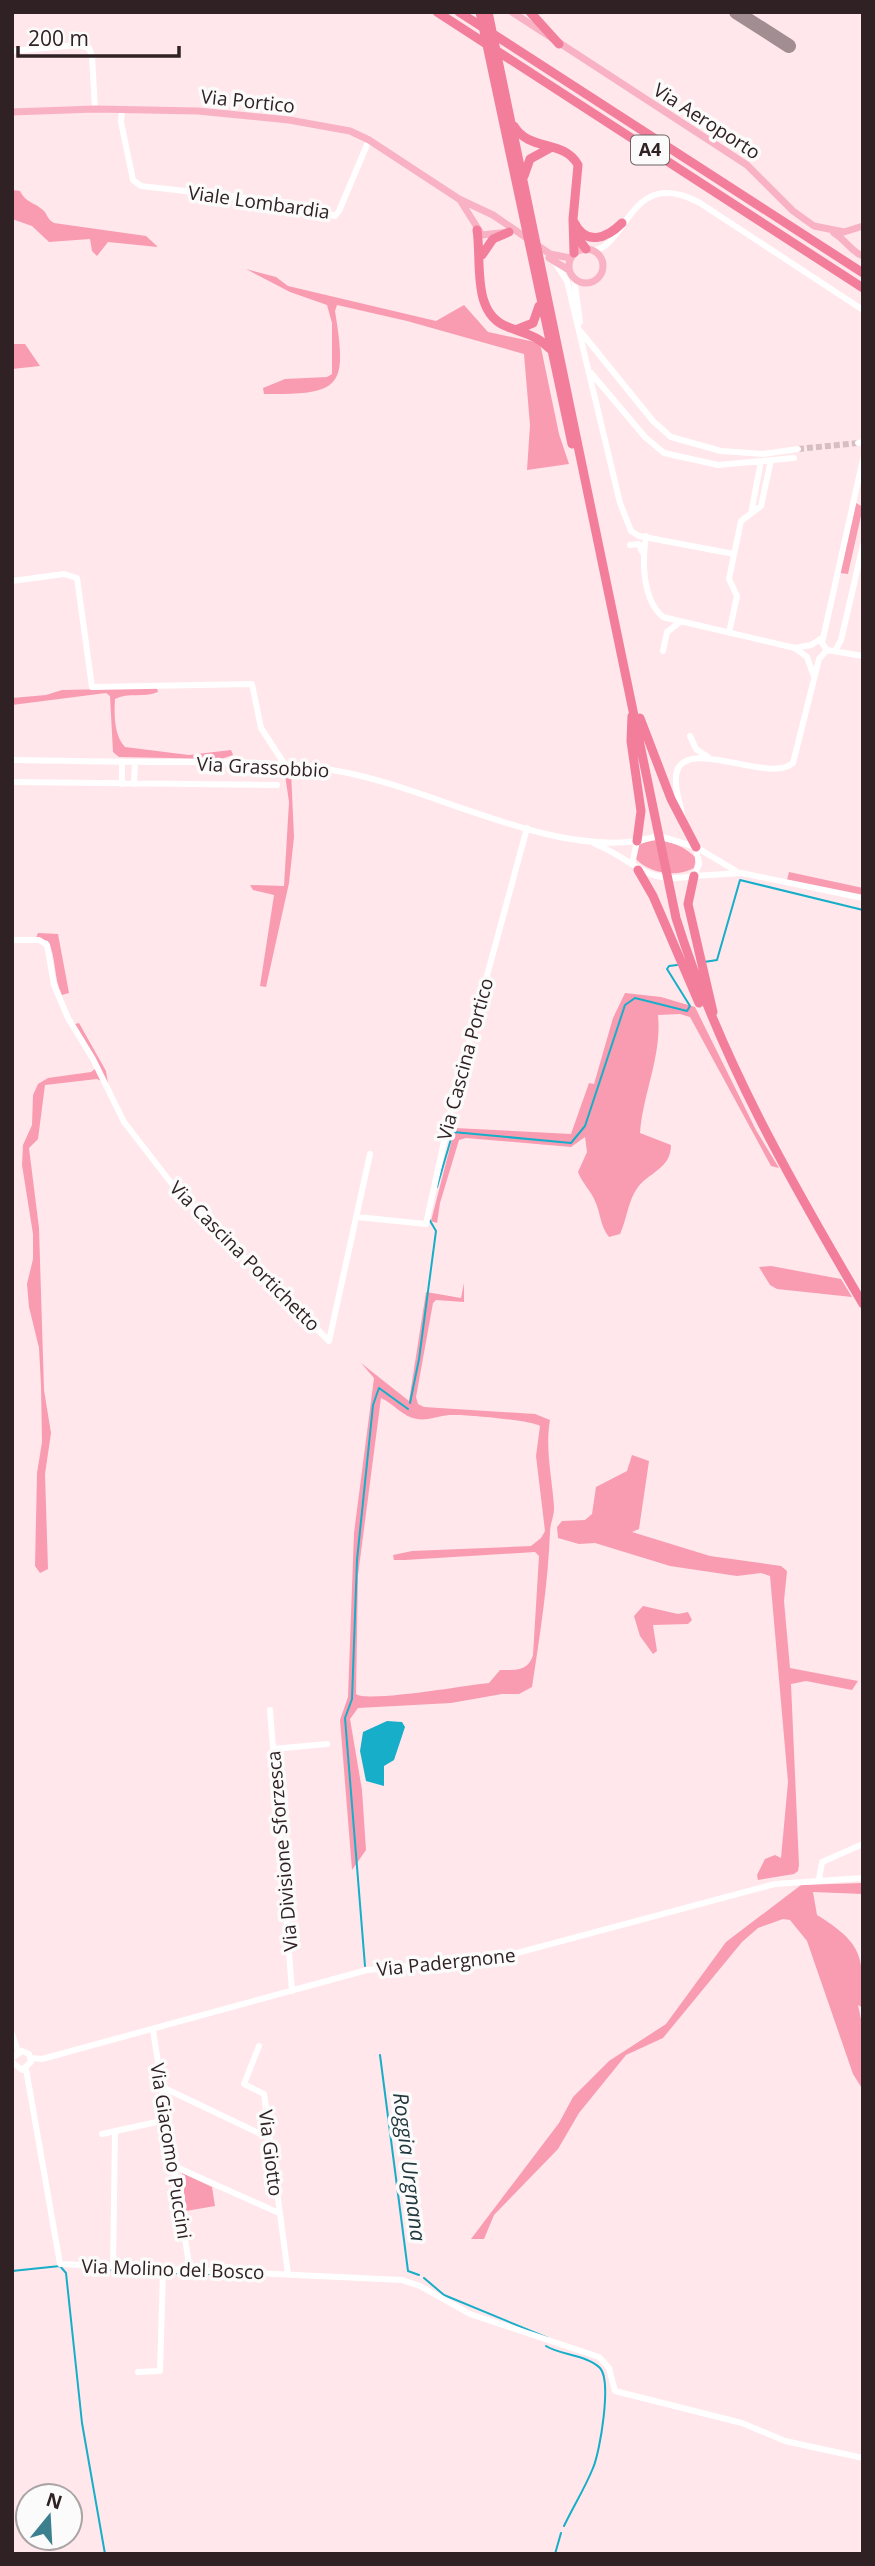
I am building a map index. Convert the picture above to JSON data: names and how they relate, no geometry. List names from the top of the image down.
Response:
{
  "streets": {
    "highway": ["A4"],
    "main road": ["Via Portico", "Via Aeroporto"],
    "street": [
      "Viale Lombardia",
      "Via Grassobbio",
      "Via Cascina Portico",
      "Via Cascina Portichetto",
      "Via Divisione Sforzesca",
      "Via Padergnone",
      "Via Giacomo Puccini",
      "Via Giotto",
      "Via Molino del Bosco"
    ]
  },
  "crossings": [
    ["Via Portico", "Viale Lombardia"],
    ["Via Grassobbio", "Via Cascina Portico"],
    ["Via Cascina Portico", "Via Cascina Portichetto"],
    ["Via Divisione Sforzesca", "Via Padergnone"],
    ["Via Padergnone", "Via Giacomo Puccini"],
    ["Via Padergnone", "Via Molino del Bosco"],
    ["Via Giacomo Puccini", "Via Molino del Bosco"],
    ["Via Giotto", "Via Molino del Bosco"]
  ],
  "water": ["Roggia Urgnana"],
  "scale_bar": "200 m",
  "north": "top"
}
